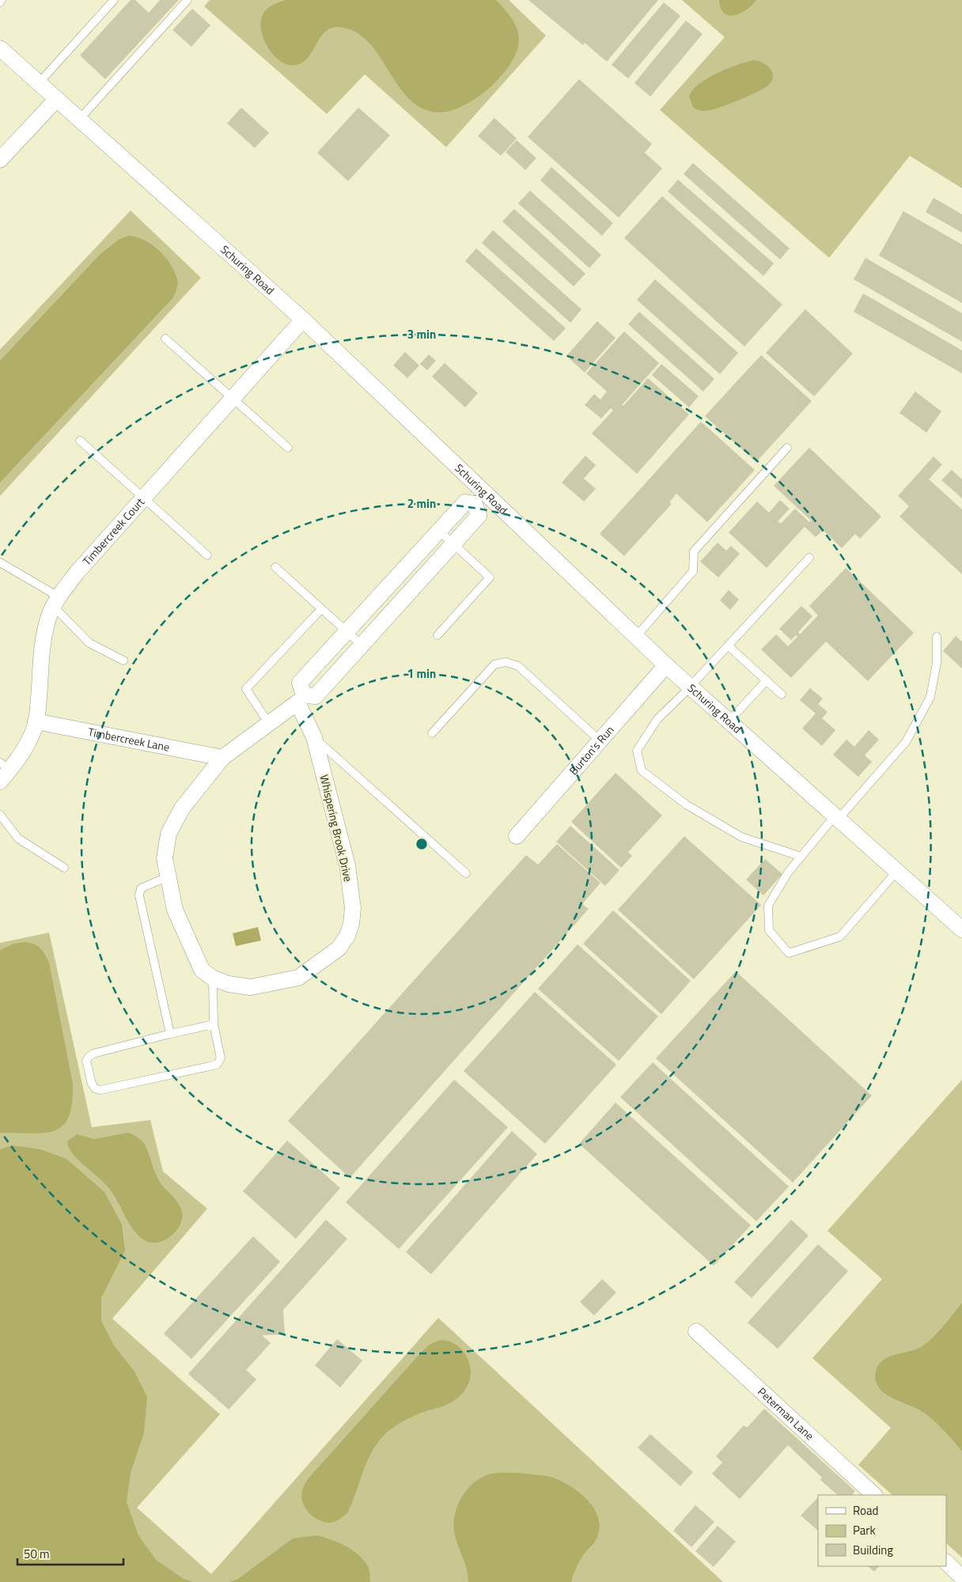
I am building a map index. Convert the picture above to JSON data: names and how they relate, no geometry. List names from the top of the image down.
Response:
{
  "streets": {
    "street": [
      "Schuring Road",
      "Timbercreek Court",
      "Timbercreek Lane",
      "Burton's Run",
      "Whispering Brook Drive",
      "Peterman Lane"
    ]
  },
  "crossings": [
    ["Schuring Road", "Timbercreek Court"],
    ["Schuring Road", "Burton's Run"],
    ["Schuring Road", "Whispering Brook Drive"],
    ["Timbercreek Court", "Timbercreek Lane"]
  ],
  "legend": ["Road", "Park", "Building"],
  "scale_bar": "50 m",
  "rings": ["3 min", "2 min", "1 min"]
}
